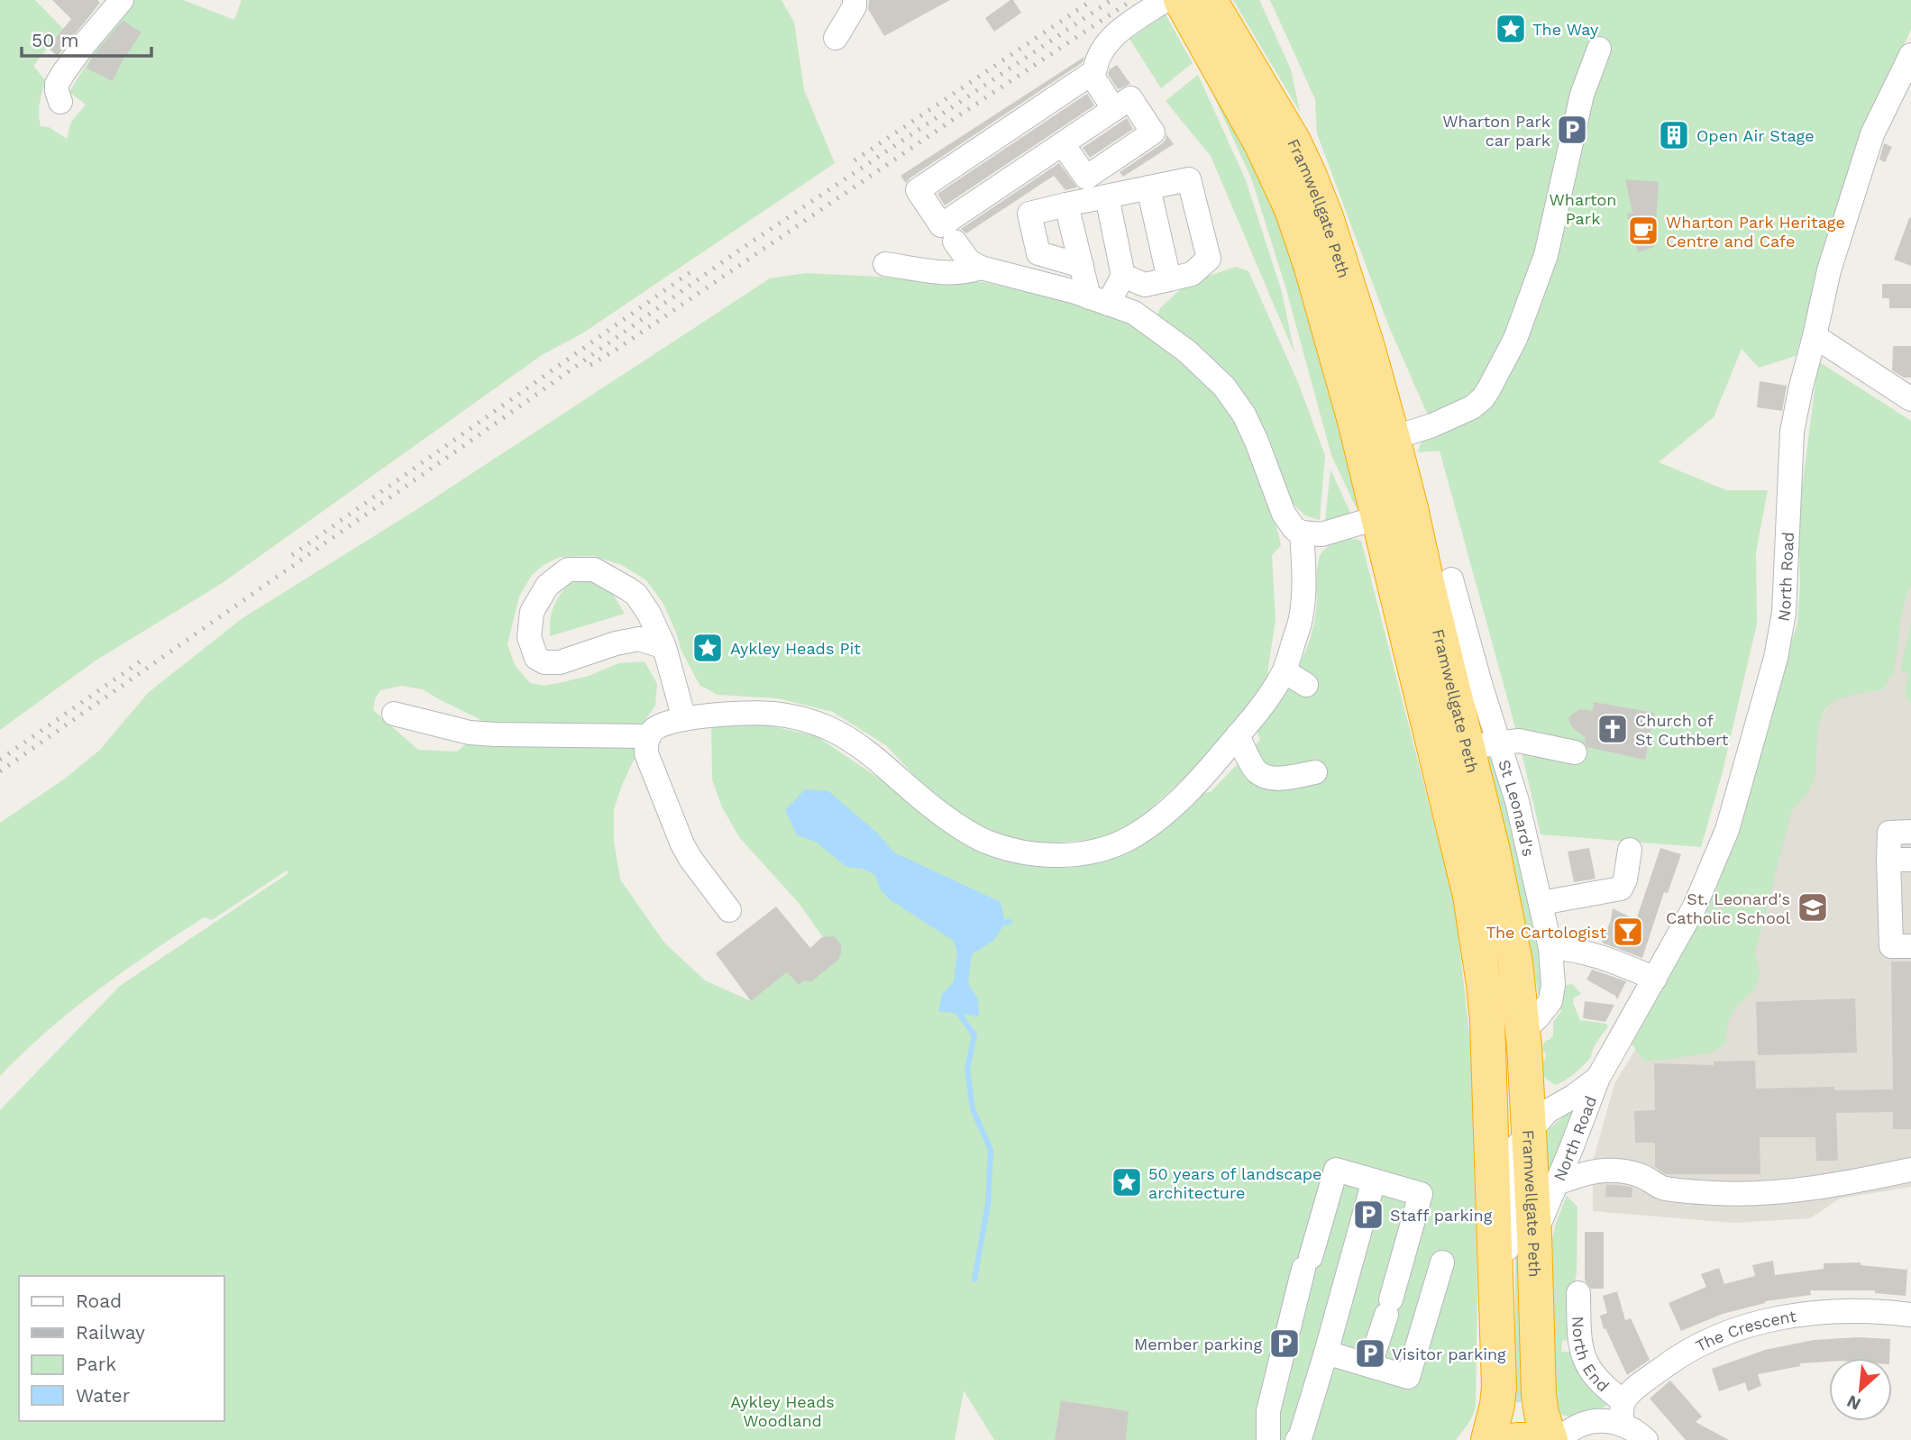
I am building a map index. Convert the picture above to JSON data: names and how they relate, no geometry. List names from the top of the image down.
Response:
{
  "streets": {
    "highway": ["Framwellgate Peth"],
    "street": [
      "North Road",
      "St Leonard's",
      "The Crescent",
      "North End"
    ]
  },
  "crossings": [
    ["Framwellgate Peth", "North Road"],
    ["Framwellgate Peth", "St Leonard's"],
    ["The Crescent", "North End"]
  ],
  "parks": ["Wharton Park", "Aykley Heads Woodland"],
  "places": {
    "place": ["The Way", "Aykley Heads Pit", "50 years of landscape architecture"],
    "parking": [
      "Wharton Park car park",
      "Staff parking",
      "Member parking",
      "Visitor parking"
    ],
    "building": ["Open Air Stage"],
    "cafe": ["Wharton Park Heritage Centre and Cafe"],
    "church": ["Church of St Cuthbert"],
    "school or university": ["St. Leonard's Catholic School"],
    "bar": ["The Cartologist"]
  },
  "legend": [
    "Road",
    "Railway",
    "Park",
    "Water"
  ],
  "scale_bar": "50 m",
  "north": "bottom left"
}
